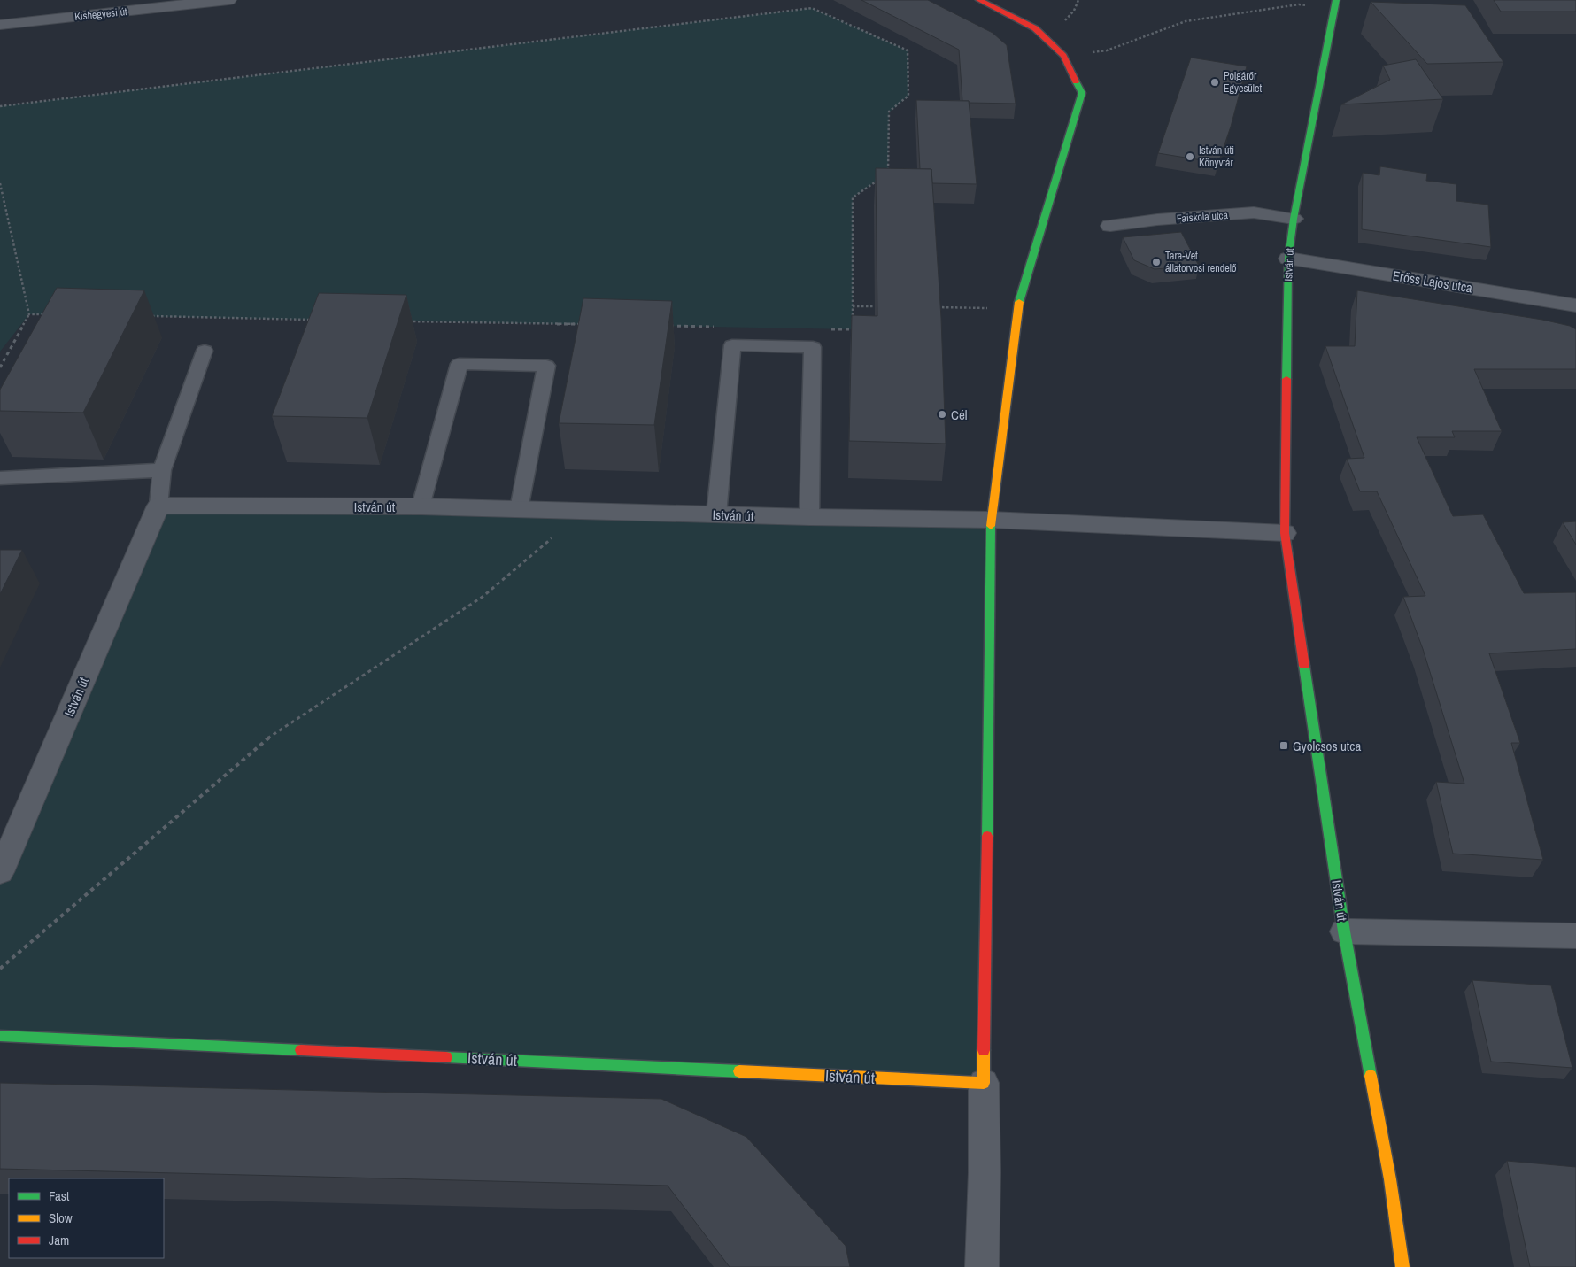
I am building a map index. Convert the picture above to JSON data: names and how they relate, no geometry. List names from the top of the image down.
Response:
{
  "streets": {
    "street": [
      "Kishegyesi út",
      "Faiskola utca",
      "István út",
      "Erőss Lajos utca"
    ]
  },
  "crossings": [
    ["Faiskola utca", "István út"],
    ["István út", "Erőss Lajos utca"]
  ],
  "places": {
    "other": [
      "Polgárőr Egyesület",
      "István úti Könyvtár",
      "Tara-Vet állatorvosi rendelő",
      "Cél"
    ],
    "transit": ["Gyolcsos utca"]
  },
  "legend": ["Fast", "Slow", "Jam"]
}
